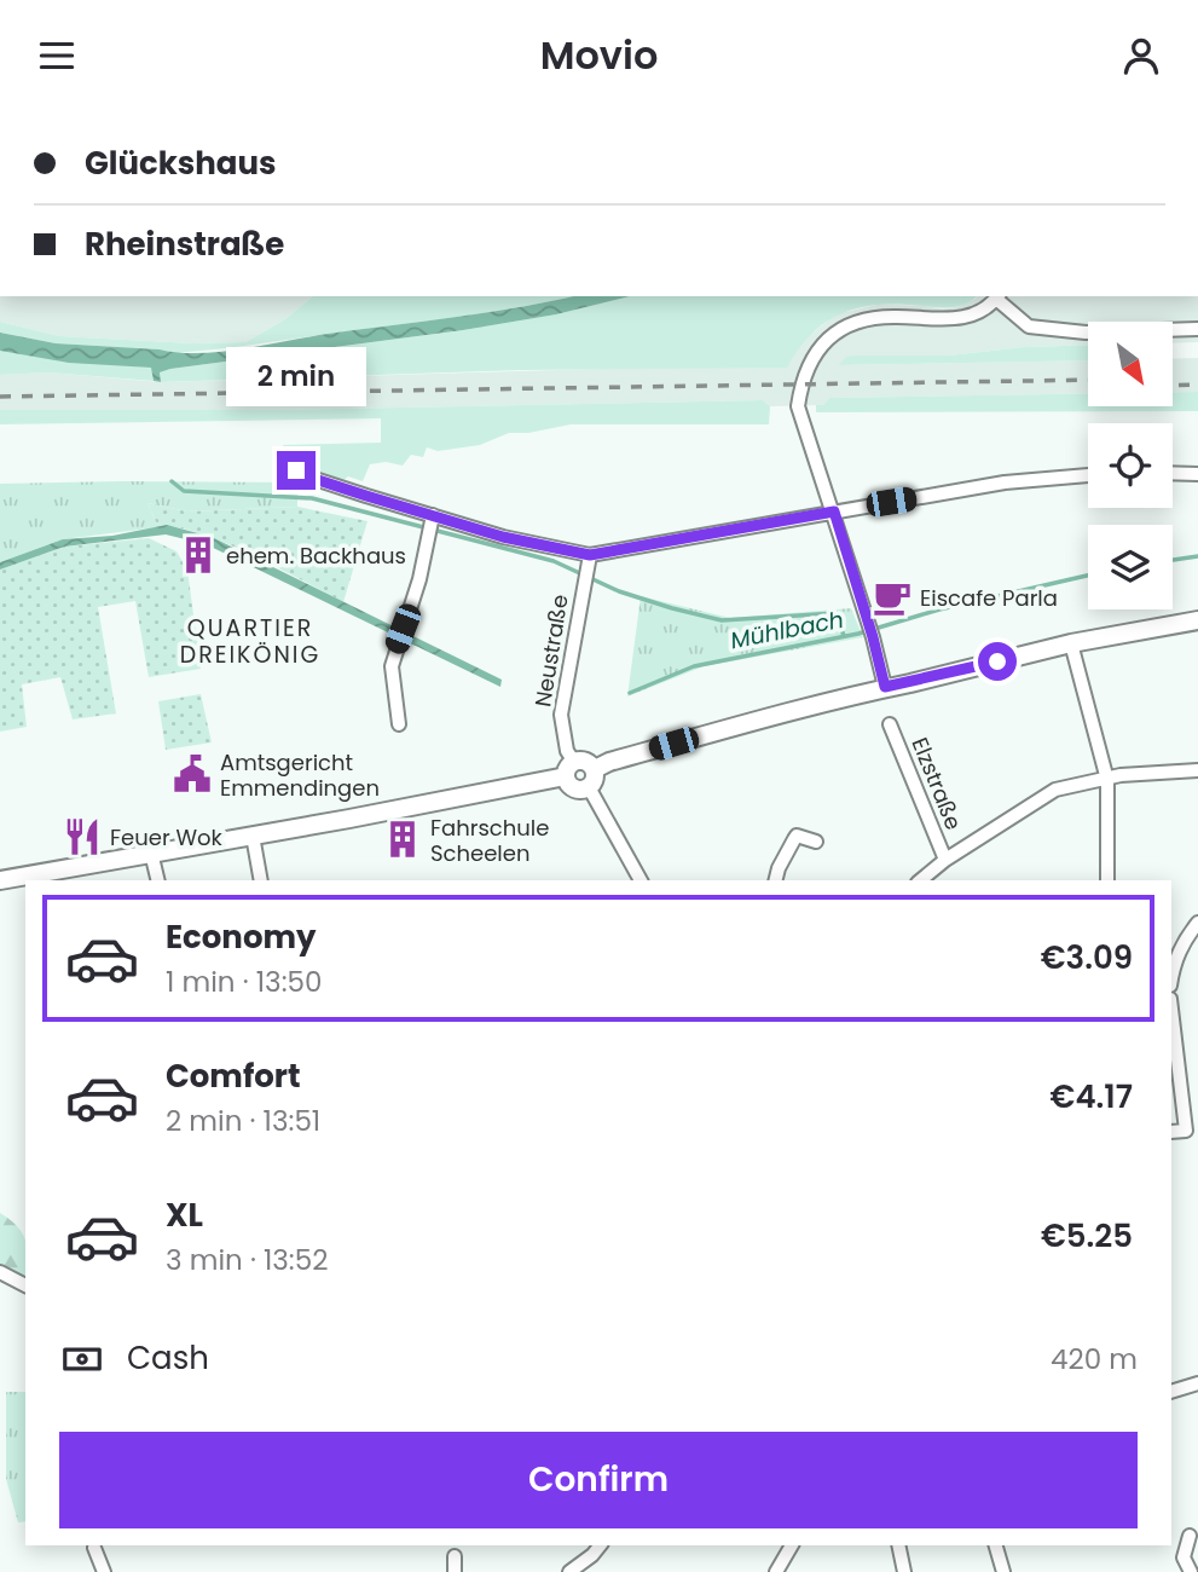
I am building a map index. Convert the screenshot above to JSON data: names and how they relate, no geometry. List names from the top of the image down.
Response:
{
  "streets": {
    "street": ["Neustraße", "Elzstraße"]
  },
  "districts": ["QUARTIER DREIKÖNIG"],
  "water": ["Mühlbach"],
  "places": {
    "building": ["ehem. Backhaus", "Fahrschule Scheelen"],
    "cafe": ["Eiscafe Parla"],
    "public building": ["Amtsgericht Emmendingen"],
    "restaurant": ["Feuer Wok"]
  },
  "north": "bottom right",
  "page": {
    "header": "Movio",
    "banner": ["Glückshaus", "Rheinstraße"],
    "bubble": "2 min",
    "list": [
      {
        "name": "Economy",
        "note": "1 min · 13:50",
        "value": "€3.09"
      },
      {
        "name": "Comfort",
        "note": "2 min · 13:51",
        "value": "€4.17"
      },
      {
        "name": "XL",
        "note": "3 min · 13:52",
        "value": "€5.25"
      }
    ],
    "pay": ["Cash", "420 m"],
    "buttons": "Confirm"
  }
}
